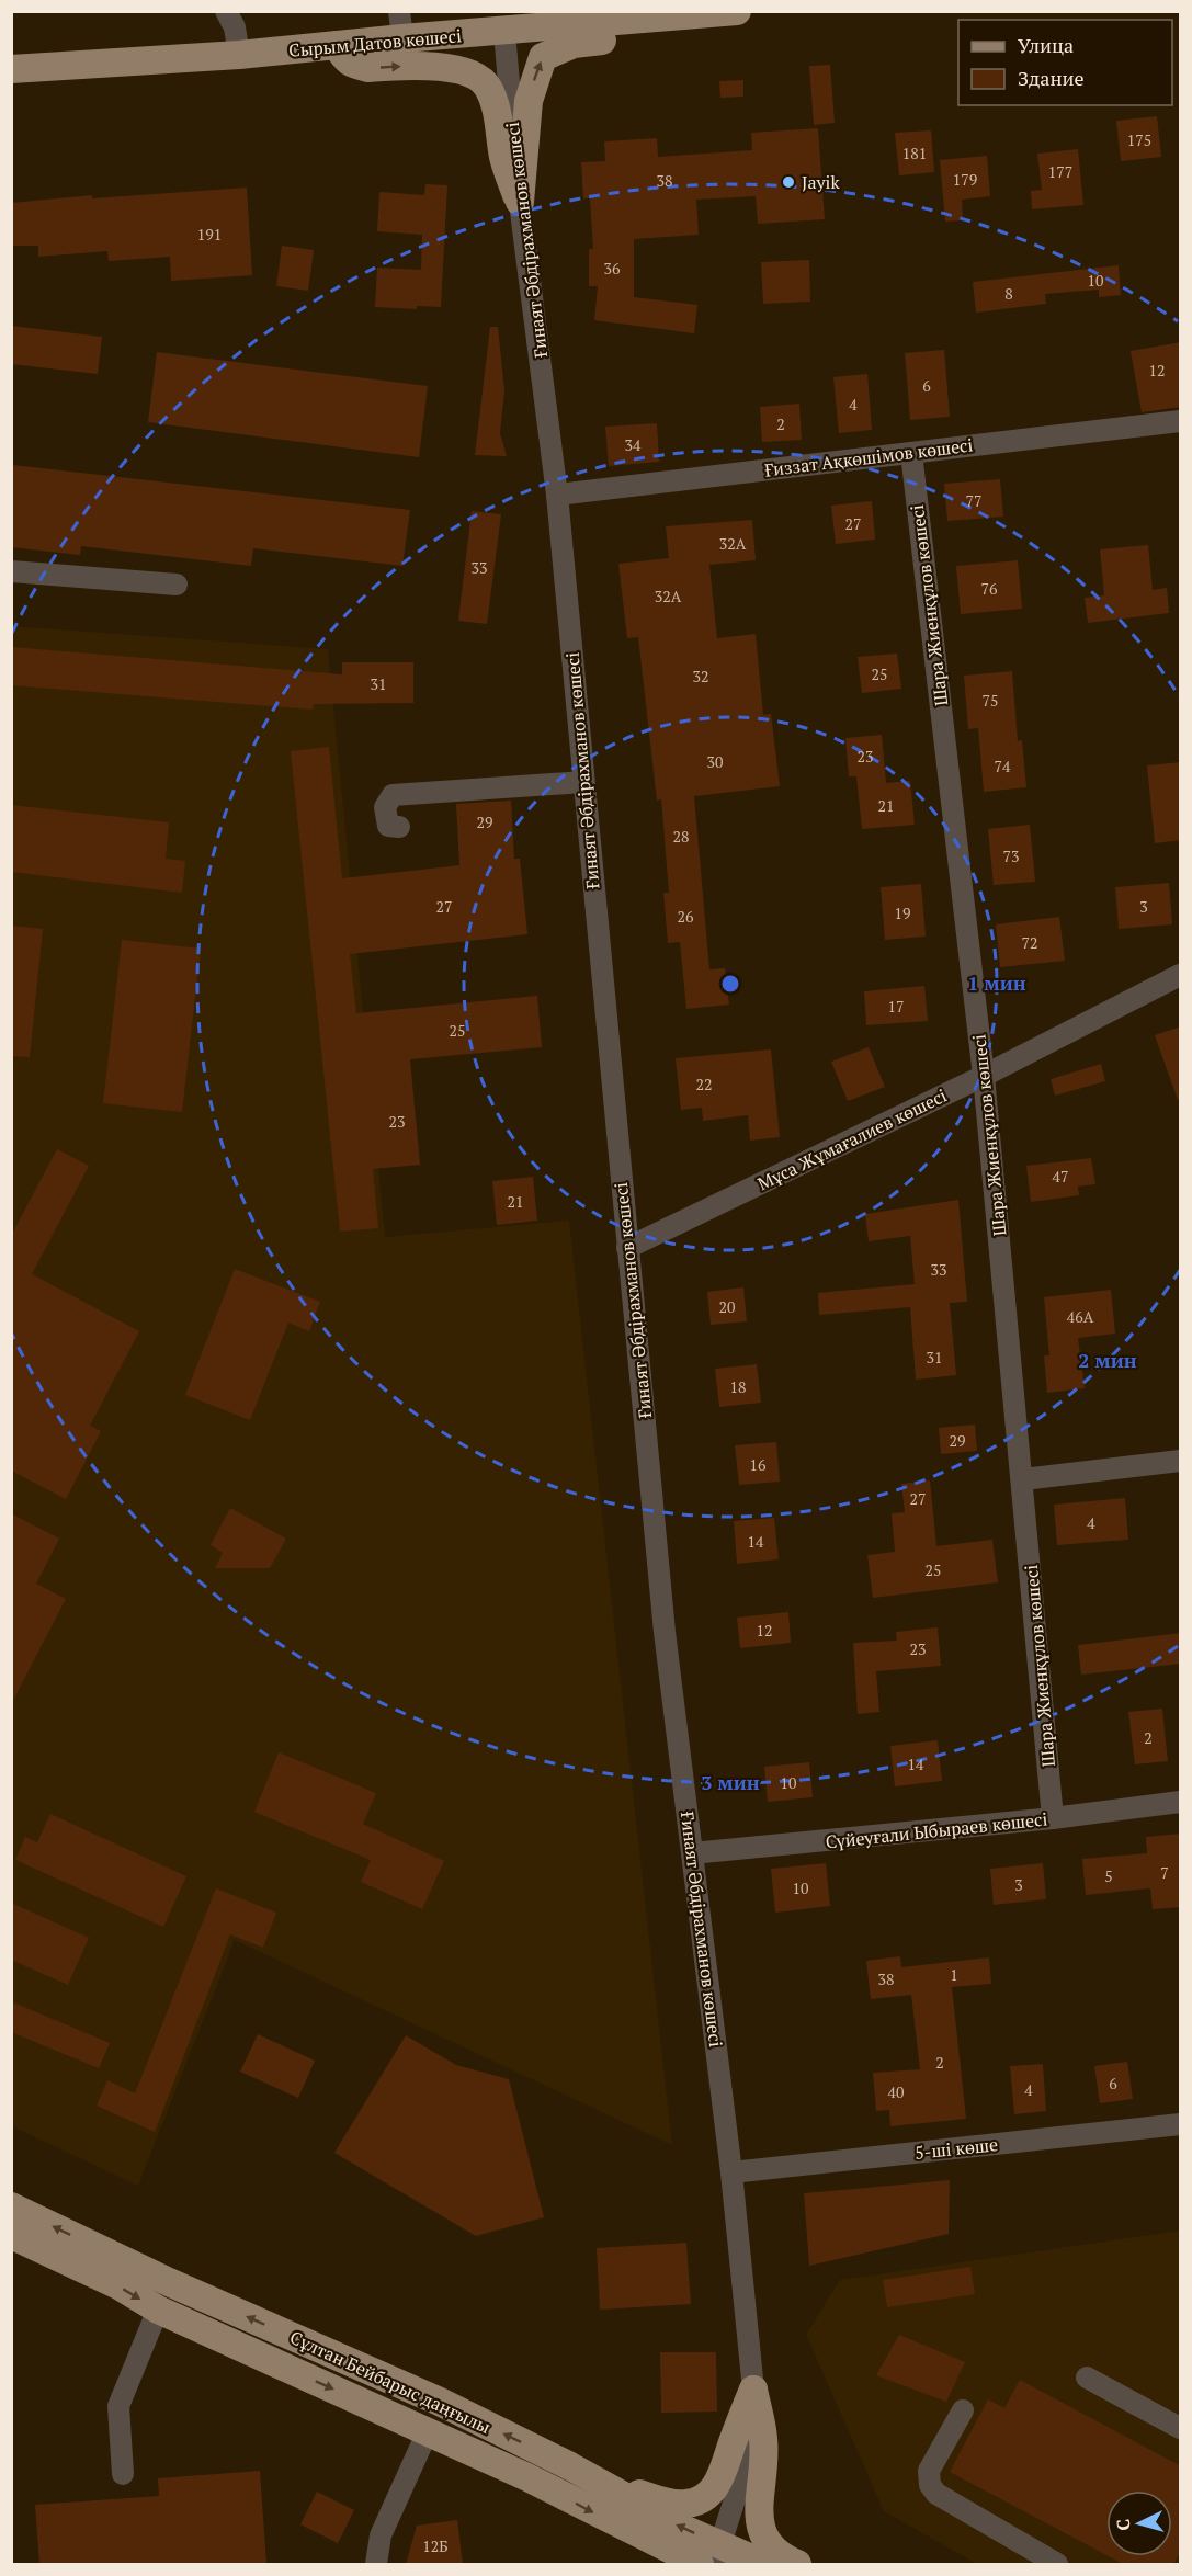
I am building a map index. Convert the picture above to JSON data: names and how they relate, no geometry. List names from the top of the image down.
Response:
{
  "streets": {
    "main road": ["Сырым Датов көшесі", "Сұлтан Бейбарыс даңғылы"],
    "street": [
      "Ғинаят Әбдірахманов көшесі",
      "Ғиззат Ақкөшімов көшесi",
      "Шара Жиенқұлов көшесі",
      "Мұса Жұмағалиев көшесі",
      "Сүйеуғали Ыбыраев көшесi",
      "5-шi көше"
    ]
  },
  "crossings": [
    ["Сырым Датов көшесі", "Ғинаят Әбдірахманов көшесі"],
    ["Ғинаят Әбдірахманов көшесі", "Ғиззат Ақкөшімов көшесi"],
    ["Ғинаят Әбдірахманов көшесі", "Мұса Жұмағалиев көшесі"],
    ["Ғинаят Әбдірахманов көшесі", "Сүйеуғали Ыбыраев көшесi"],
    ["Ғинаят Әбдірахманов көшесі", "5-шi көше"],
    ["Ғинаят Әбдірахманов көшесі", "Сұлтан Бейбарыс даңғылы"],
    ["Ғиззат Ақкөшімов көшесi", "Шара Жиенқұлов көшесі"],
    ["Шара Жиенқұлов көшесі", "Мұса Жұмағалиев көшесі"],
    ["Шара Жиенқұлов көшесі", "Сүйеуғали Ыбыраев көшесi"]
  ],
  "places": ["Jayik"],
  "house_numbers": [
    "175",
    "181",
    "177",
    "179",
    "38",
    "191",
    "36",
    "10",
    "8",
    "12",
    "6",
    "4",
    "2",
    "34",
    "77",
    "27",
    "32А",
    "33",
    "76",
    "32А",
    "25",
    "32",
    "31",
    "75",
    "23",
    "30",
    "74",
    "21",
    "29",
    "28",
    "73",
    "27",
    "3",
    "19",
    "26",
    "72",
    "17",
    "25",
    "22",
    "23",
    "47",
    "21",
    "33",
    "20",
    "46А",
    "31",
    "18",
    "29",
    "16",
    "27",
    "4",
    "14",
    "25",
    "12",
    "23",
    "2",
    "14",
    "10",
    "7",
    "5",
    "3",
    "10",
    "1",
    "38",
    "2",
    "6",
    "4",
    "40",
    "12Б"
  ],
  "legend": ["Улица", "Здание"],
  "north": "left",
  "rings": ["1 мин", "2 мин", "3 мин"]
}
